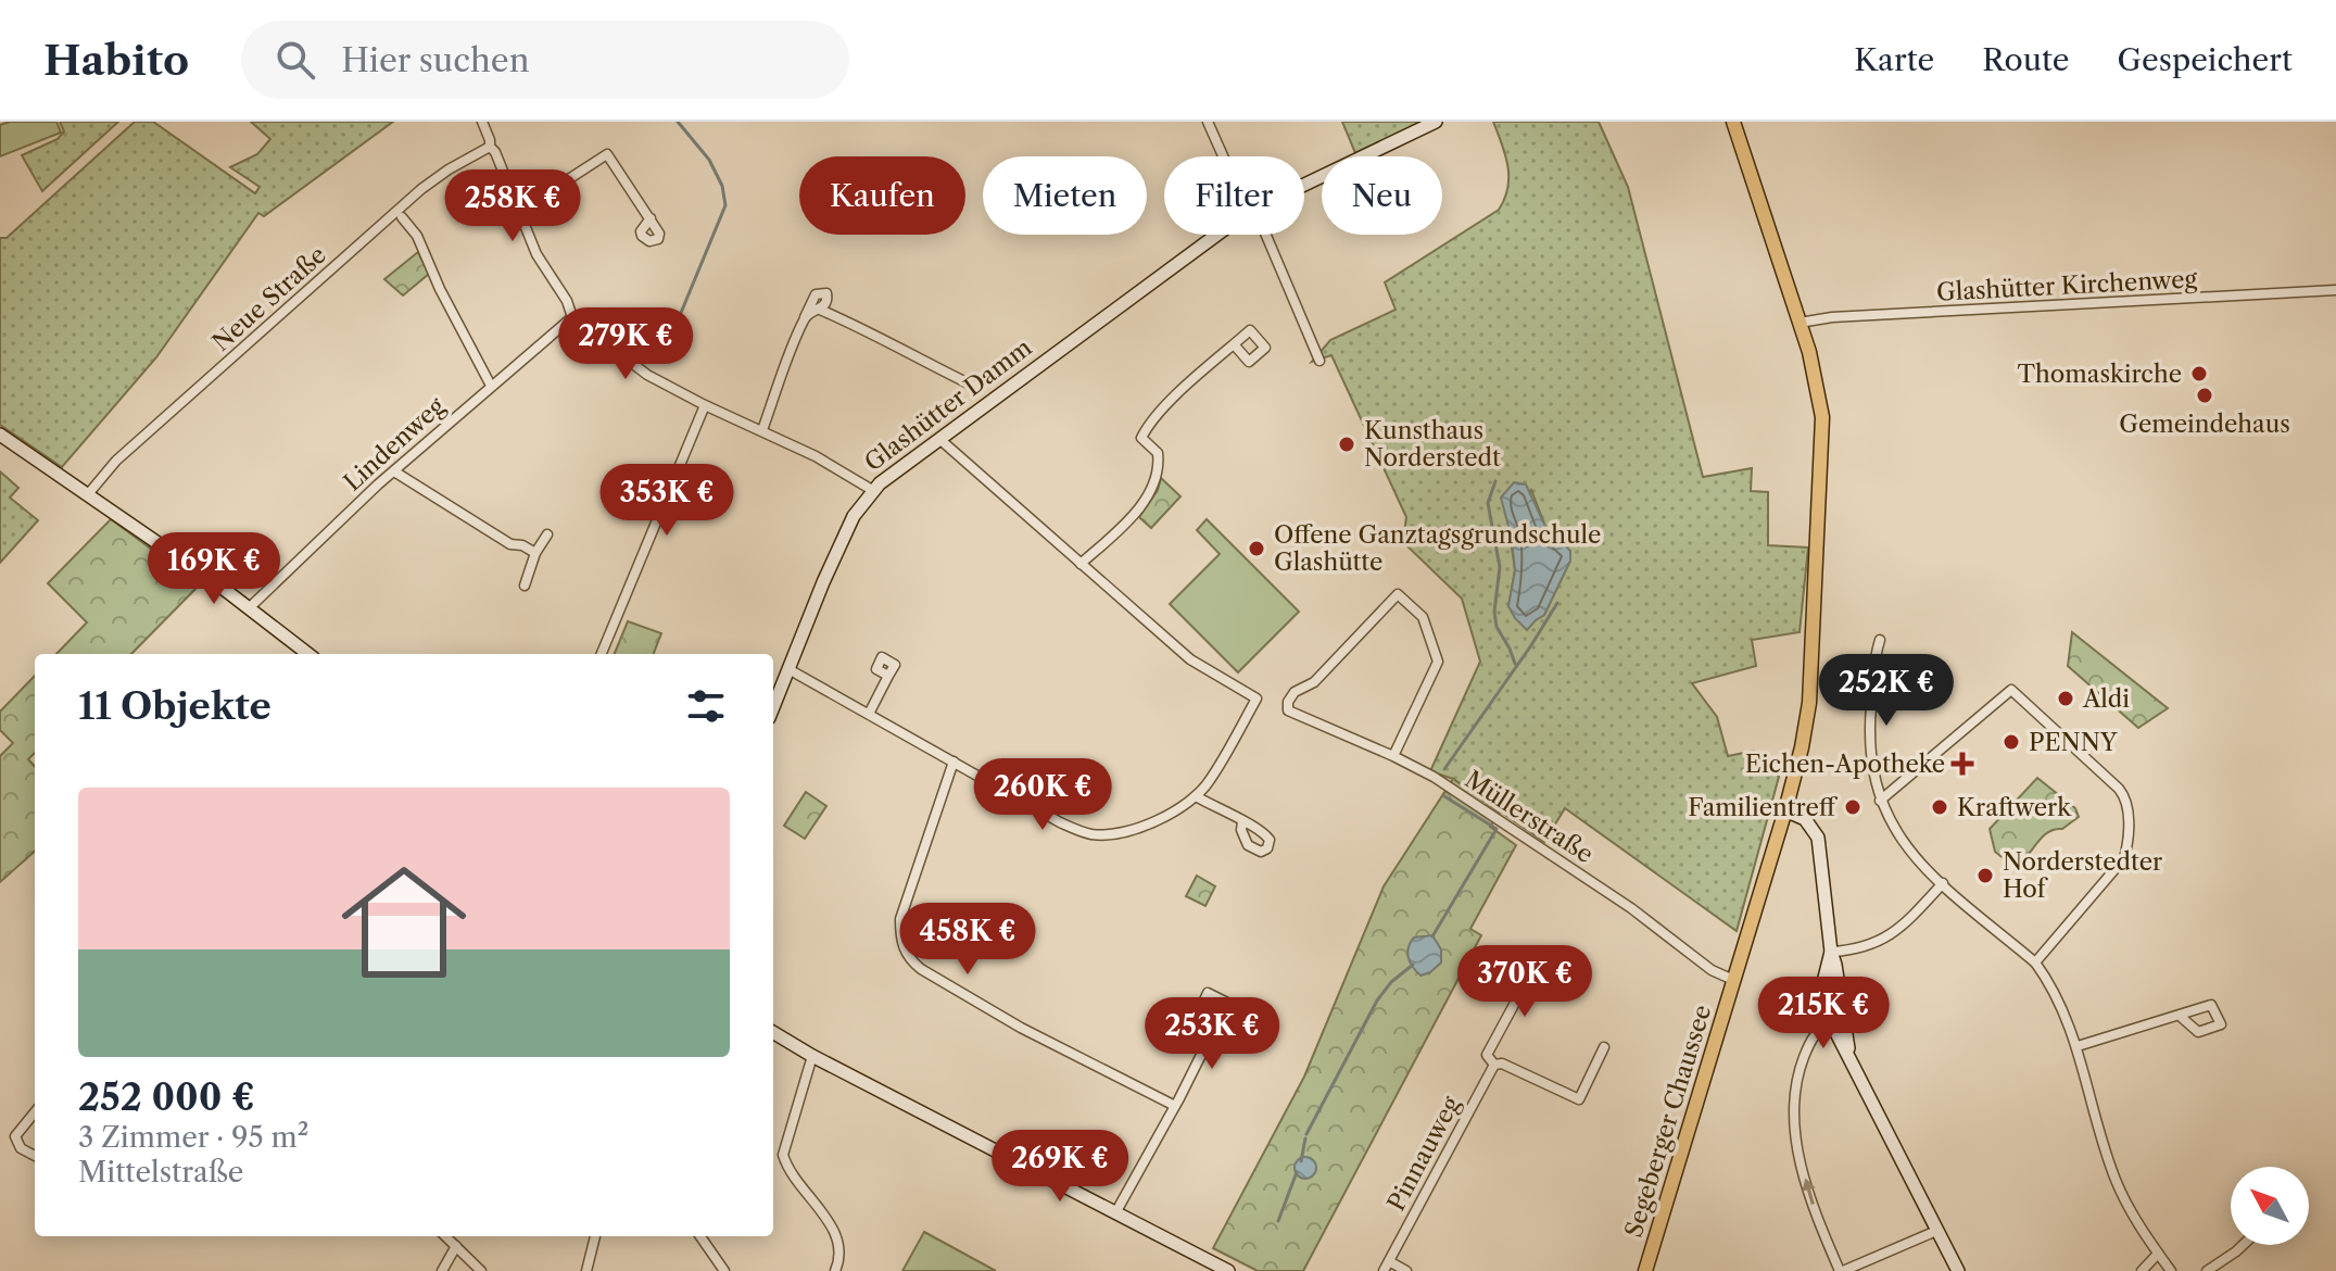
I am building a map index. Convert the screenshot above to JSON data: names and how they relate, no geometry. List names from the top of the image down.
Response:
{
  "streets": {
    "main road": ["Segeberger Chaussee"],
    "street": [
      "Glashütter Kirchenweg",
      "Neue Straße",
      "Glashütter Damm",
      "Lindenweg",
      "Müllerstraße",
      "Pinnauweg"
    ]
  },
  "crossings": [
    ["Glashütter Kirchenweg", "Segeberger Chaussee"],
    ["Müllerstraße", "Segeberger Chaussee"]
  ],
  "places": {
    "other": [
      "Thomaskirche",
      "Gemeindehaus",
      "Kunsthaus Norderstedt",
      "Offene Ganztagsgrundschule Glashütte",
      "Aldi",
      "PENNY",
      "Familientreff",
      "Kraftwerk",
      "Norderstedter Hof"
    ],
    "health": ["Eichen-Apotheke"]
  },
  "north": "top left",
  "page": {
    "header": "Habito",
    "search": "Hier suchen",
    "nav": ["Karte", "Route", "Gespeichert"],
    "chip": [
      "Kaufen",
      "Mieten",
      "Filter",
      "Neu"
    ],
    "price": [
      "258K €",
      "279K €",
      "353K €",
      "169K €",
      "252K €",
      "260K €",
      "458K €",
      "370K €",
      "215K €",
      "253K €",
      "269K €"
    ],
    "heading": "11 Objekte",
    "list": [
      {
        "name": "252 000 €",
        "note": "3 Zimmer · 95 m² · Mittelstraße"
      }
    ]
  }
}
